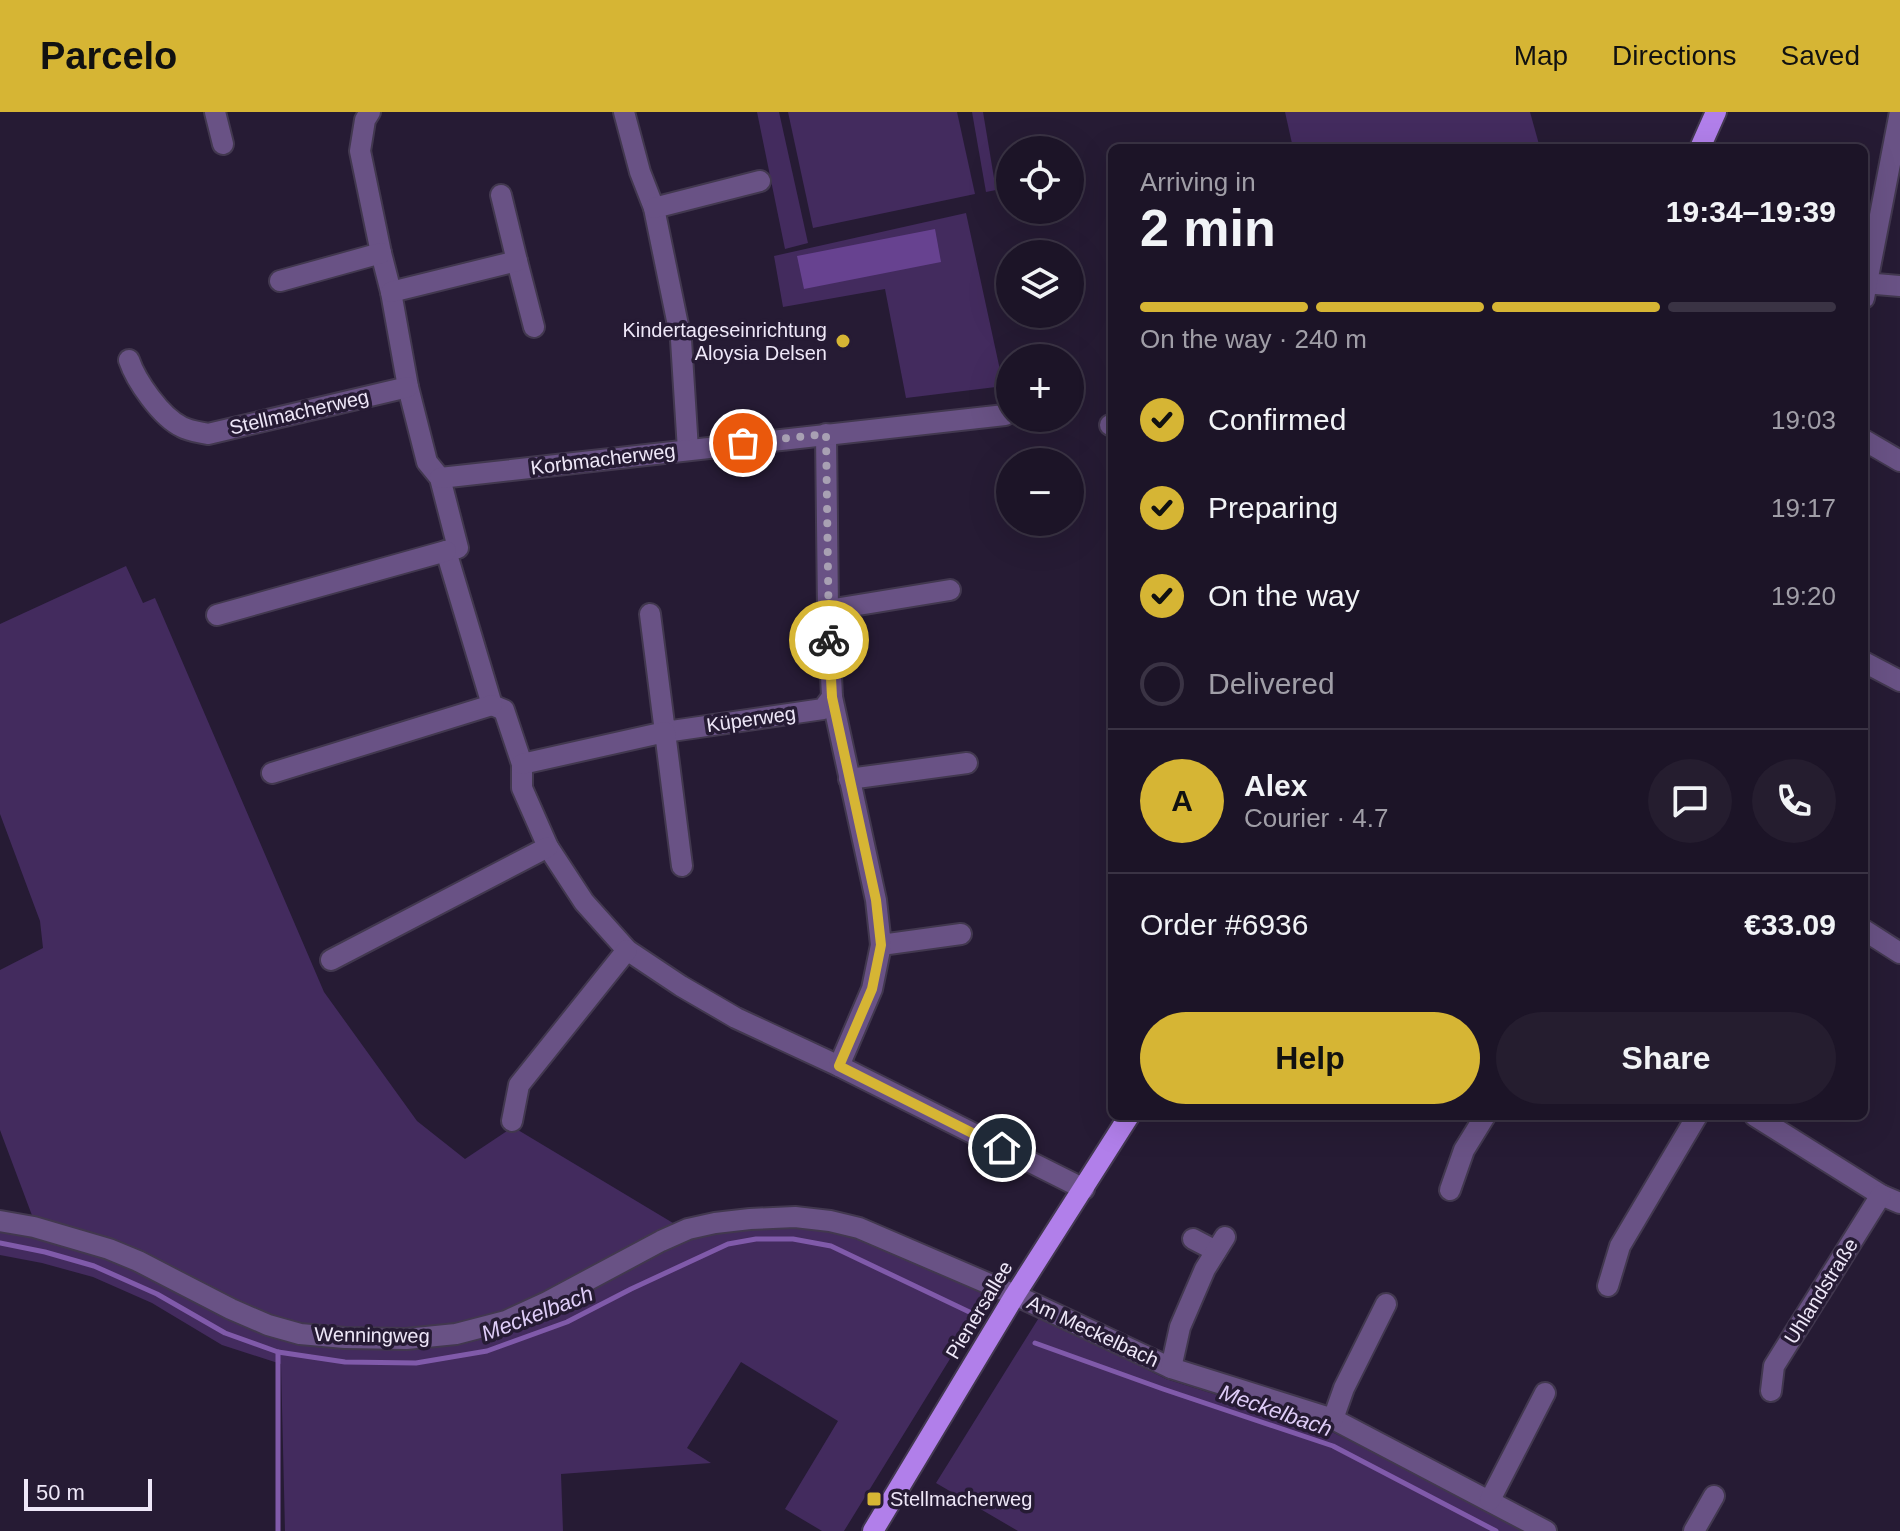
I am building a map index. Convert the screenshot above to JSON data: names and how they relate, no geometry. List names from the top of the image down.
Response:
{
  "streets": {
    "main road": ["Pienersallee"],
    "street": [
      "Stellmacherweg",
      "Korbmacherweg",
      "Küperweg",
      "Uhlandstraße",
      "Am Meckelbach",
      "Wenningweg"
    ]
  },
  "crossings": [
    ["Pienersallee", "Am Meckelbach"],
    ["Pienersallee", "Wenningweg"],
    ["Am Meckelbach", "Wenningweg"]
  ],
  "water": ["Meckelbach"],
  "places": {
    "other": ["Kindertageseinrichtung Aloysia Delsen"],
    "transit": ["Stellmacherweg"]
  },
  "scale_bar": "50 m",
  "page": {
    "header": "Parcelo",
    "nav": ["Map", "Directions", "Saved"],
    "map_buttons": ["+", "−"],
    "heading": ["2 min", "Arriving in", "19:34–19:39"],
    "panel": [
      "Alex",
      "Courier · 4.7",
      "Order #6936",
      "€33.09"
    ],
    "bar": "On the way · 240 m",
    "list": [
      ["Confirmed", "19:03"],
      ["Preparing", "19:17"],
      ["On the way", "19:20"],
      "Delivered"
    ],
    "round": "A",
    "buttons": ["Help", "Share"],
    "scale": "50 m"
  }
}
